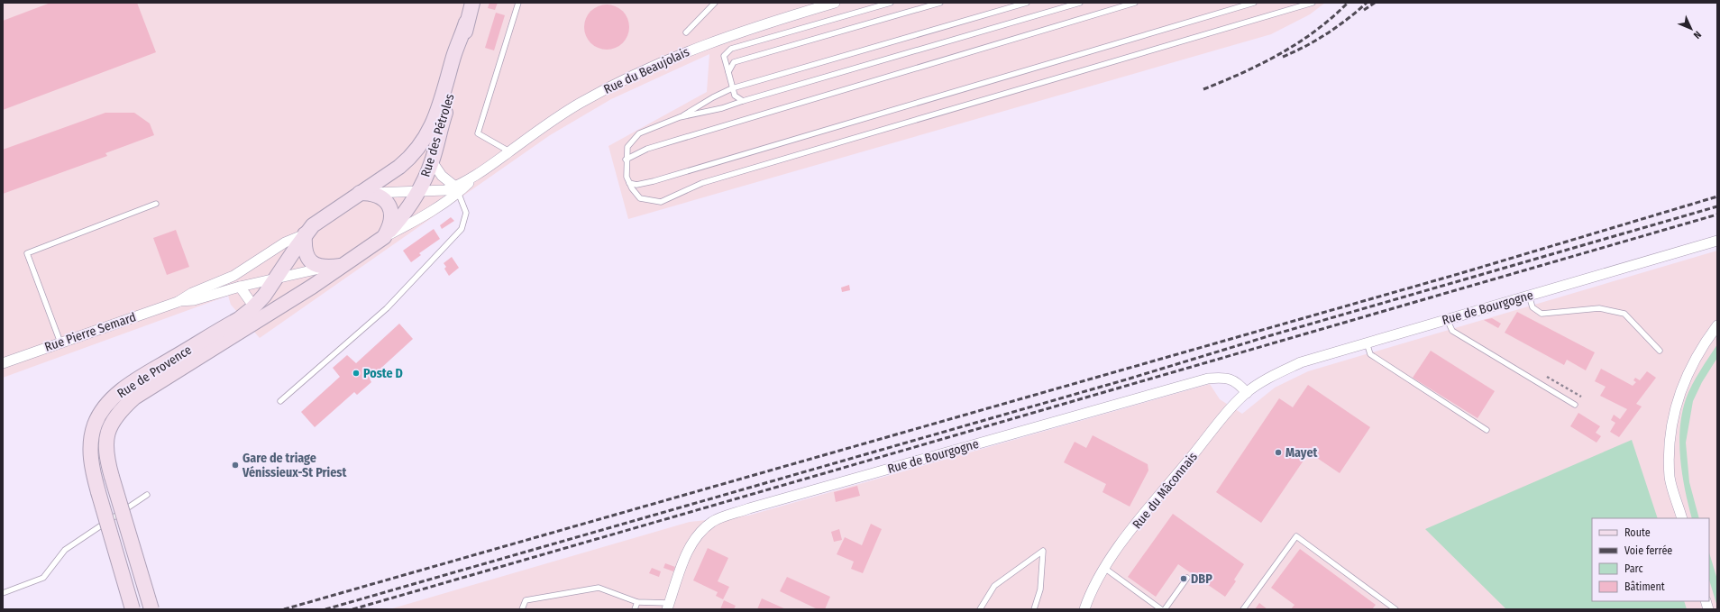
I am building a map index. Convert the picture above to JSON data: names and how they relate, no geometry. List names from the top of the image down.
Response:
{
  "streets": {
    "main road": ["Rue des Pétroles", "Rue de Provence"],
    "street": [
      "Rue du Beaujolais",
      "Rue de Bourgogne",
      "Rue Pierre Semard",
      "Rue du Mâconnais"
    ]
  },
  "crossings": [
    ["Rue du Beaujolais", "Rue des Pétroles"],
    ["Rue du Beaujolais", "Rue de Provence"],
    ["Rue des Pétroles", "Rue de Provence"],
    ["Rue de Bourgogne", "Rue du Mâconnais"],
    ["Rue Pierre Semard", "Rue de Provence"]
  ],
  "places": [
    "Poste D",
    "Mayet",
    "Gare de triage Vénissieux-St Priest",
    "DBP"
  ],
  "legend": [
    "Route",
    "Voie ferrée",
    "Parc",
    "Bâtiment"
  ],
  "north": "bottom right"
}
